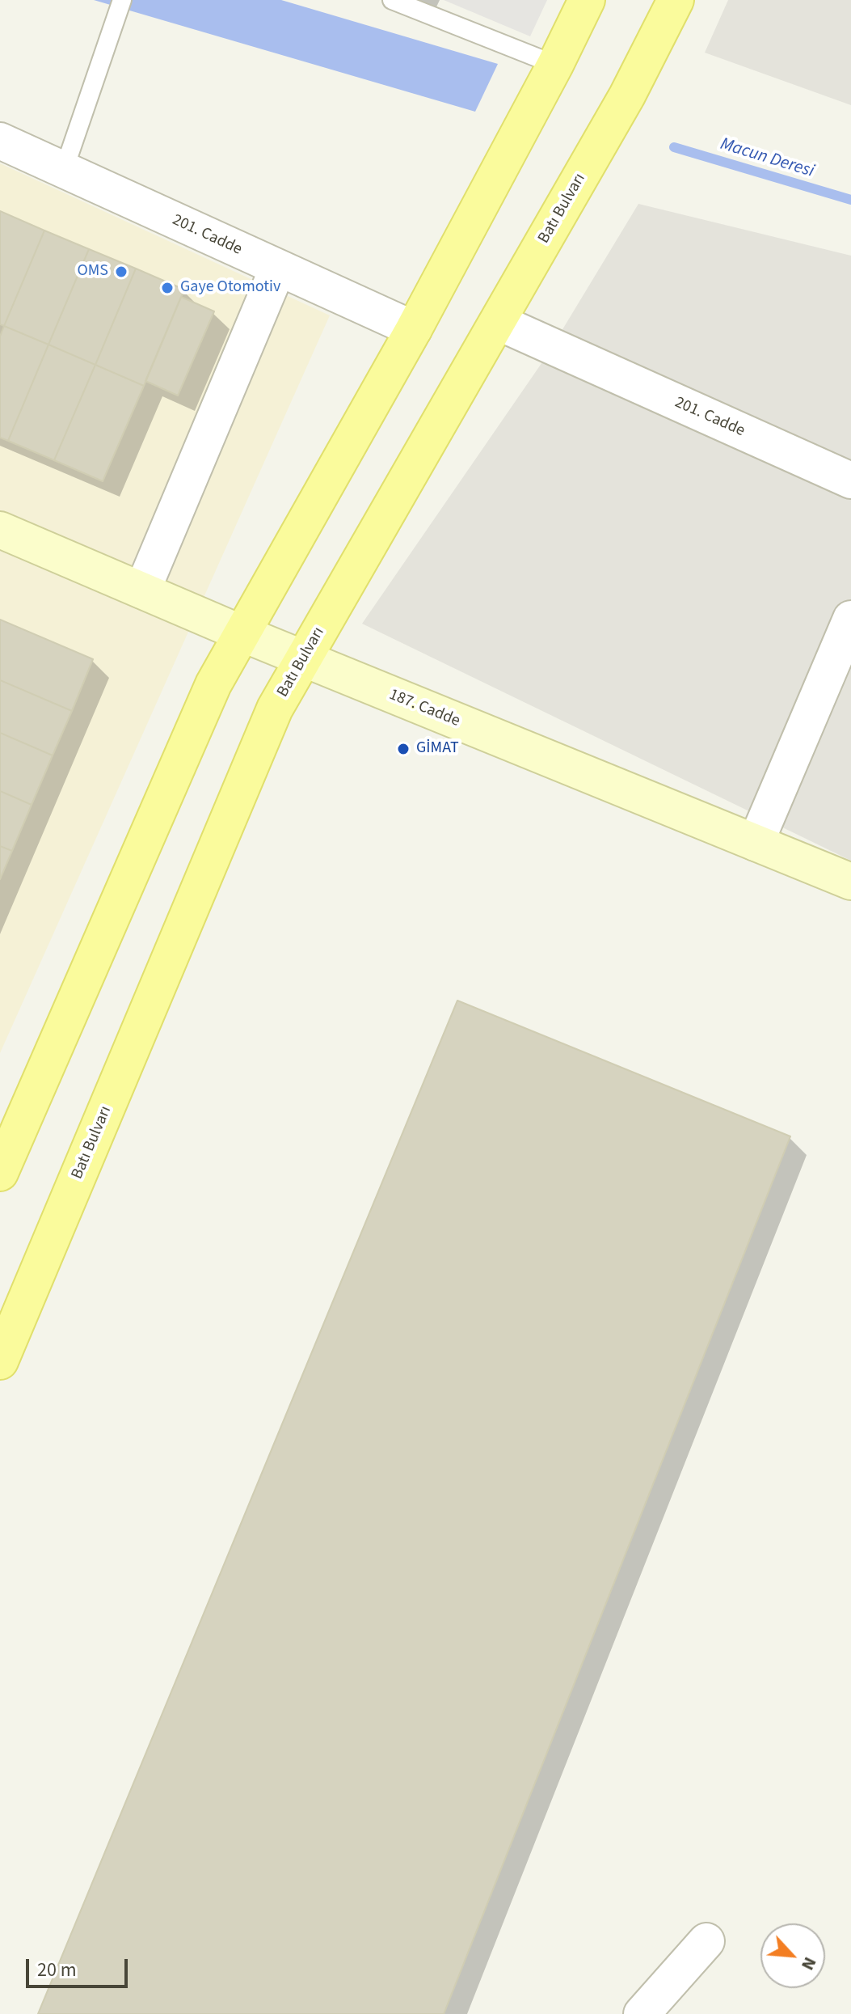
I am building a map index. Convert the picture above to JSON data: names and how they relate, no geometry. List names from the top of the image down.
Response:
{
  "streets": {
    "main road": ["Batı Bulvarı", "187. Cadde"],
    "street": ["201. Cadde"]
  },
  "crossings": [
    ["Batı Bulvarı", "201. Cadde"],
    ["Batı Bulvarı", "187. Cadde"]
  ],
  "water": ["Macun Deresi"],
  "places": ["OMS", "Gaye Otomotiv", "GİMAT"],
  "scale_bar": "20 m",
  "north": "bottom right"
}
